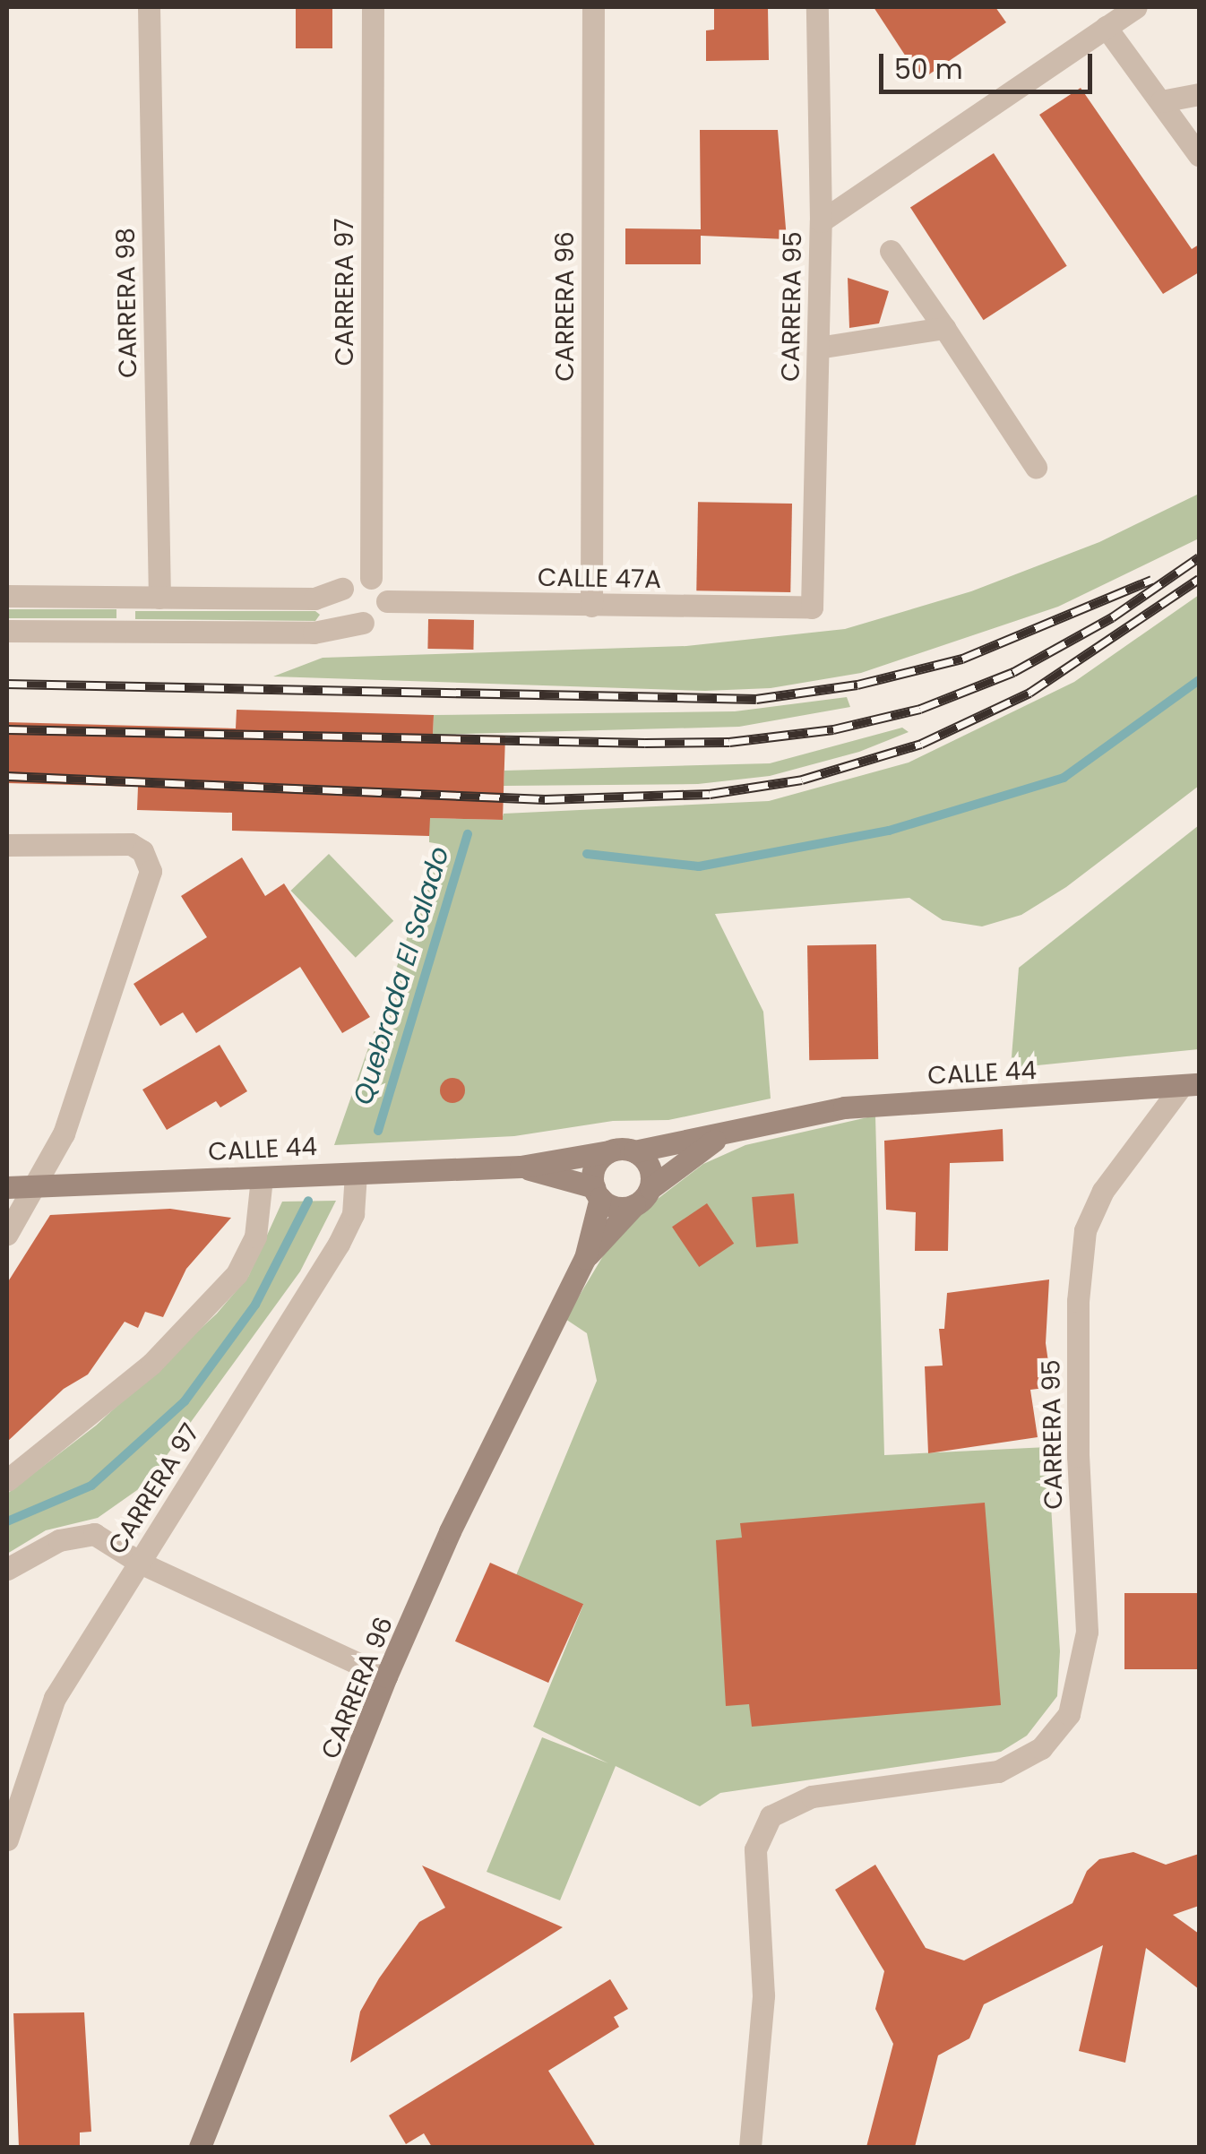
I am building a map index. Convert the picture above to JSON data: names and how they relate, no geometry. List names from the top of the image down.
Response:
{
  "streets": {
    "street": [
      "CARRERA 97",
      "CARRERA 98",
      "CARRERA 96",
      "CARRERA 95",
      "CALLE 47A",
      "CALLE 44"
    ]
  },
  "crossings": [
    ["CARRERA 97", "CALLE 47A"],
    ["CARRERA 97", "CALLE 44"],
    ["CARRERA 96", "CALLE 47A"],
    ["CARRERA 96", "CALLE 44"],
    ["CARRERA 95", "CALLE 47A"],
    ["CARRERA 95", "CALLE 44"]
  ],
  "water": ["Quebrada El Salado"],
  "scale_bar": "50 m"
}
